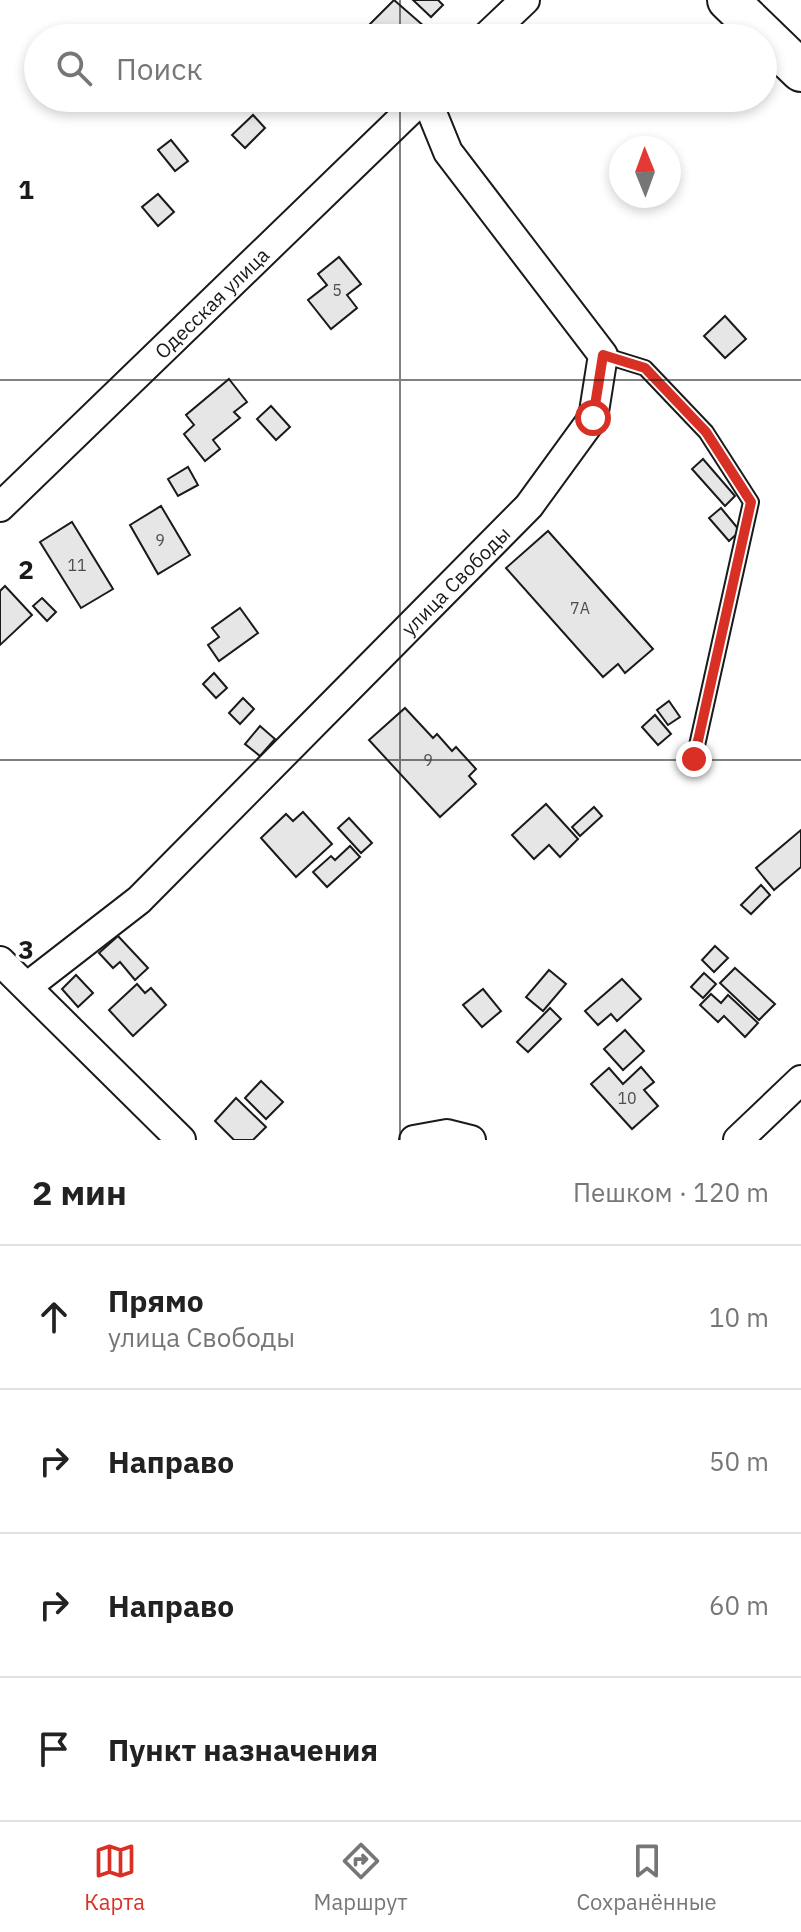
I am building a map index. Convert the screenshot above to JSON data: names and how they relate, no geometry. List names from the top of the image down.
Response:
{
  "streets": {
    "street": ["Одесская улица", "улица Свободы"]
  },
  "house_numbers": [
    "5",
    "9",
    "11",
    "7А",
    "9",
    "10"
  ],
  "north": "top",
  "page": {
    "search": "Поиск",
    "heading": ["2 мин", "Пешком · 120 m"],
    "list": [
      ["Прямо", "улица Свободы", "10 m"],
      ["Направо", "50 m"],
      ["Направо", "60 m"],
      "Пункт назначения"
    ],
    "nav": ["Карта", "Маршрут", "Сохранённые"]
  },
  "grid": {
    "rows": ["1", "2", "3"]
  }
}
